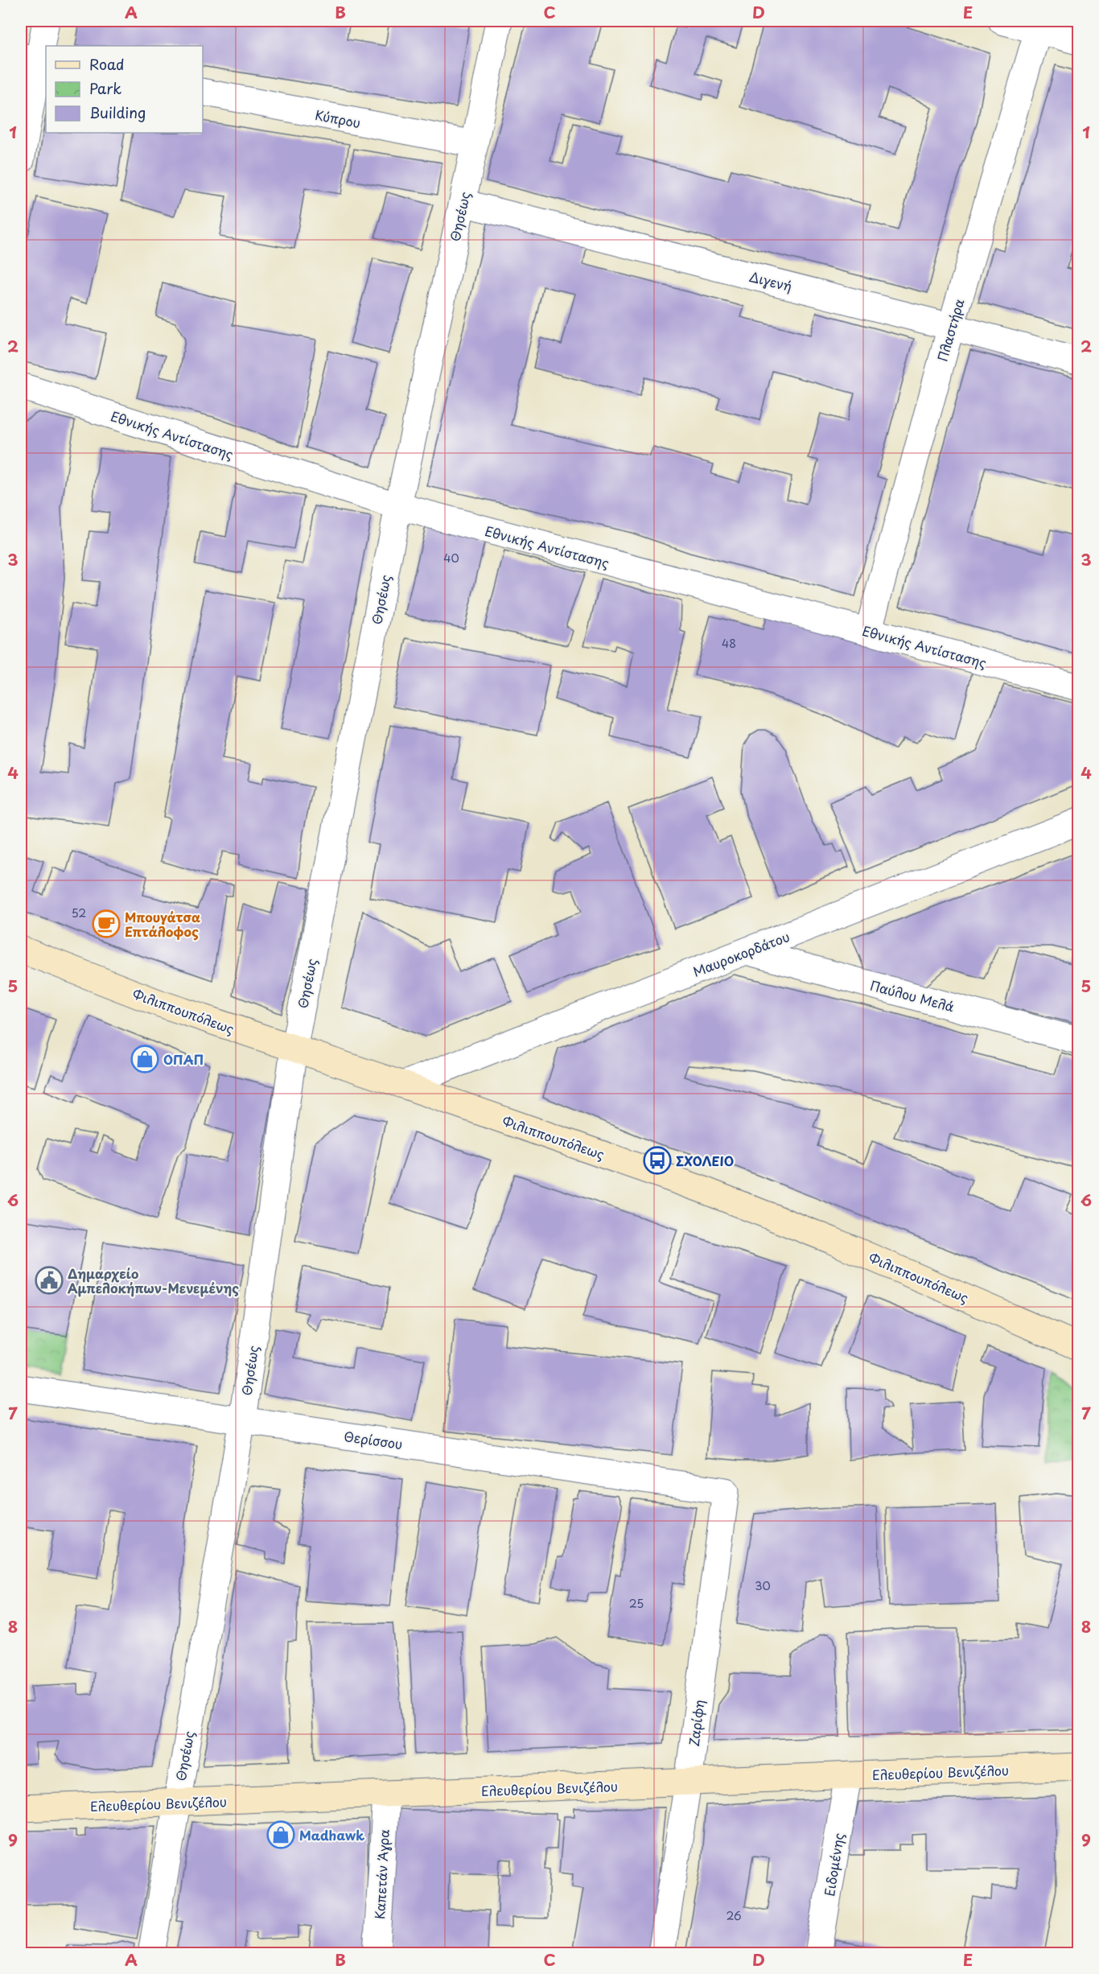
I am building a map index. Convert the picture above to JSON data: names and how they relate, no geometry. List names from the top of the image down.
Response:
{
  "streets": {
    "main road": ["Φιλιππουπόλεως", "Ελευθερίου Βενιζέλου"],
    "street": [
      "Κύπρου",
      "Θησέως",
      "Διγενή",
      "Πλαστήρα",
      "Εθνικής Αντίστασης",
      "Μαυροκορδάτου",
      "Παύλου Μελά",
      "Θερίσσου",
      "Ζαρίφη",
      "Ειδομένης",
      "Καπετάν Άγρα"
    ]
  },
  "crossings": [
    ["Κύπρου", "Θησέως"],
    ["Θησέως", "Διγενή"],
    ["Θησέως", "Εθνικής Αντίστασης"],
    ["Θησέως", "Φιλιππουπόλεως"],
    ["Θησέως", "Θερίσσου"],
    ["Θησέως", "Ελευθερίου Βενιζέλου"],
    ["Διγενή", "Πλαστήρα"],
    ["Πλαστήρα", "Εθνικής Αντίστασης"],
    ["Μαυροκορδάτου", "Παύλου Μελά"],
    ["Μαυροκορδάτου", "Φιλιππουπόλεως"],
    ["Θερίσσου", "Ζαρίφη"],
    ["Ζαρίφη", "Ελευθερίου Βενιζέλου"],
    ["Ελευθερίου Βενιζέλου", "Ειδομένης"],
    ["Ελευθερίου Βενιζέλου", "Καπετάν Άγρα"]
  ],
  "places": {
    "cafe": ["Μπουγάτσα Επτάλοφος"],
    "shop": ["ΟΠΑΠ", "Madhawk"],
    "bus stop": ["ΣΧΟΛΕΙΟ"],
    "public building": ["Δημαρχείο Αμπελοκήπων-Μενεμένης"]
  },
  "house_numbers": [
    "40",
    "48",
    "52",
    "30",
    "25",
    "26"
  ],
  "legend": ["Road", "Park", "Building"],
  "grid": {
    "columns": [
      "A",
      "B",
      "C",
      "D",
      "E"
    ],
    "rows": [
      "1",
      "2",
      "3",
      "4",
      "5",
      "6",
      "7",
      "8",
      "9"
    ]
  }
}
